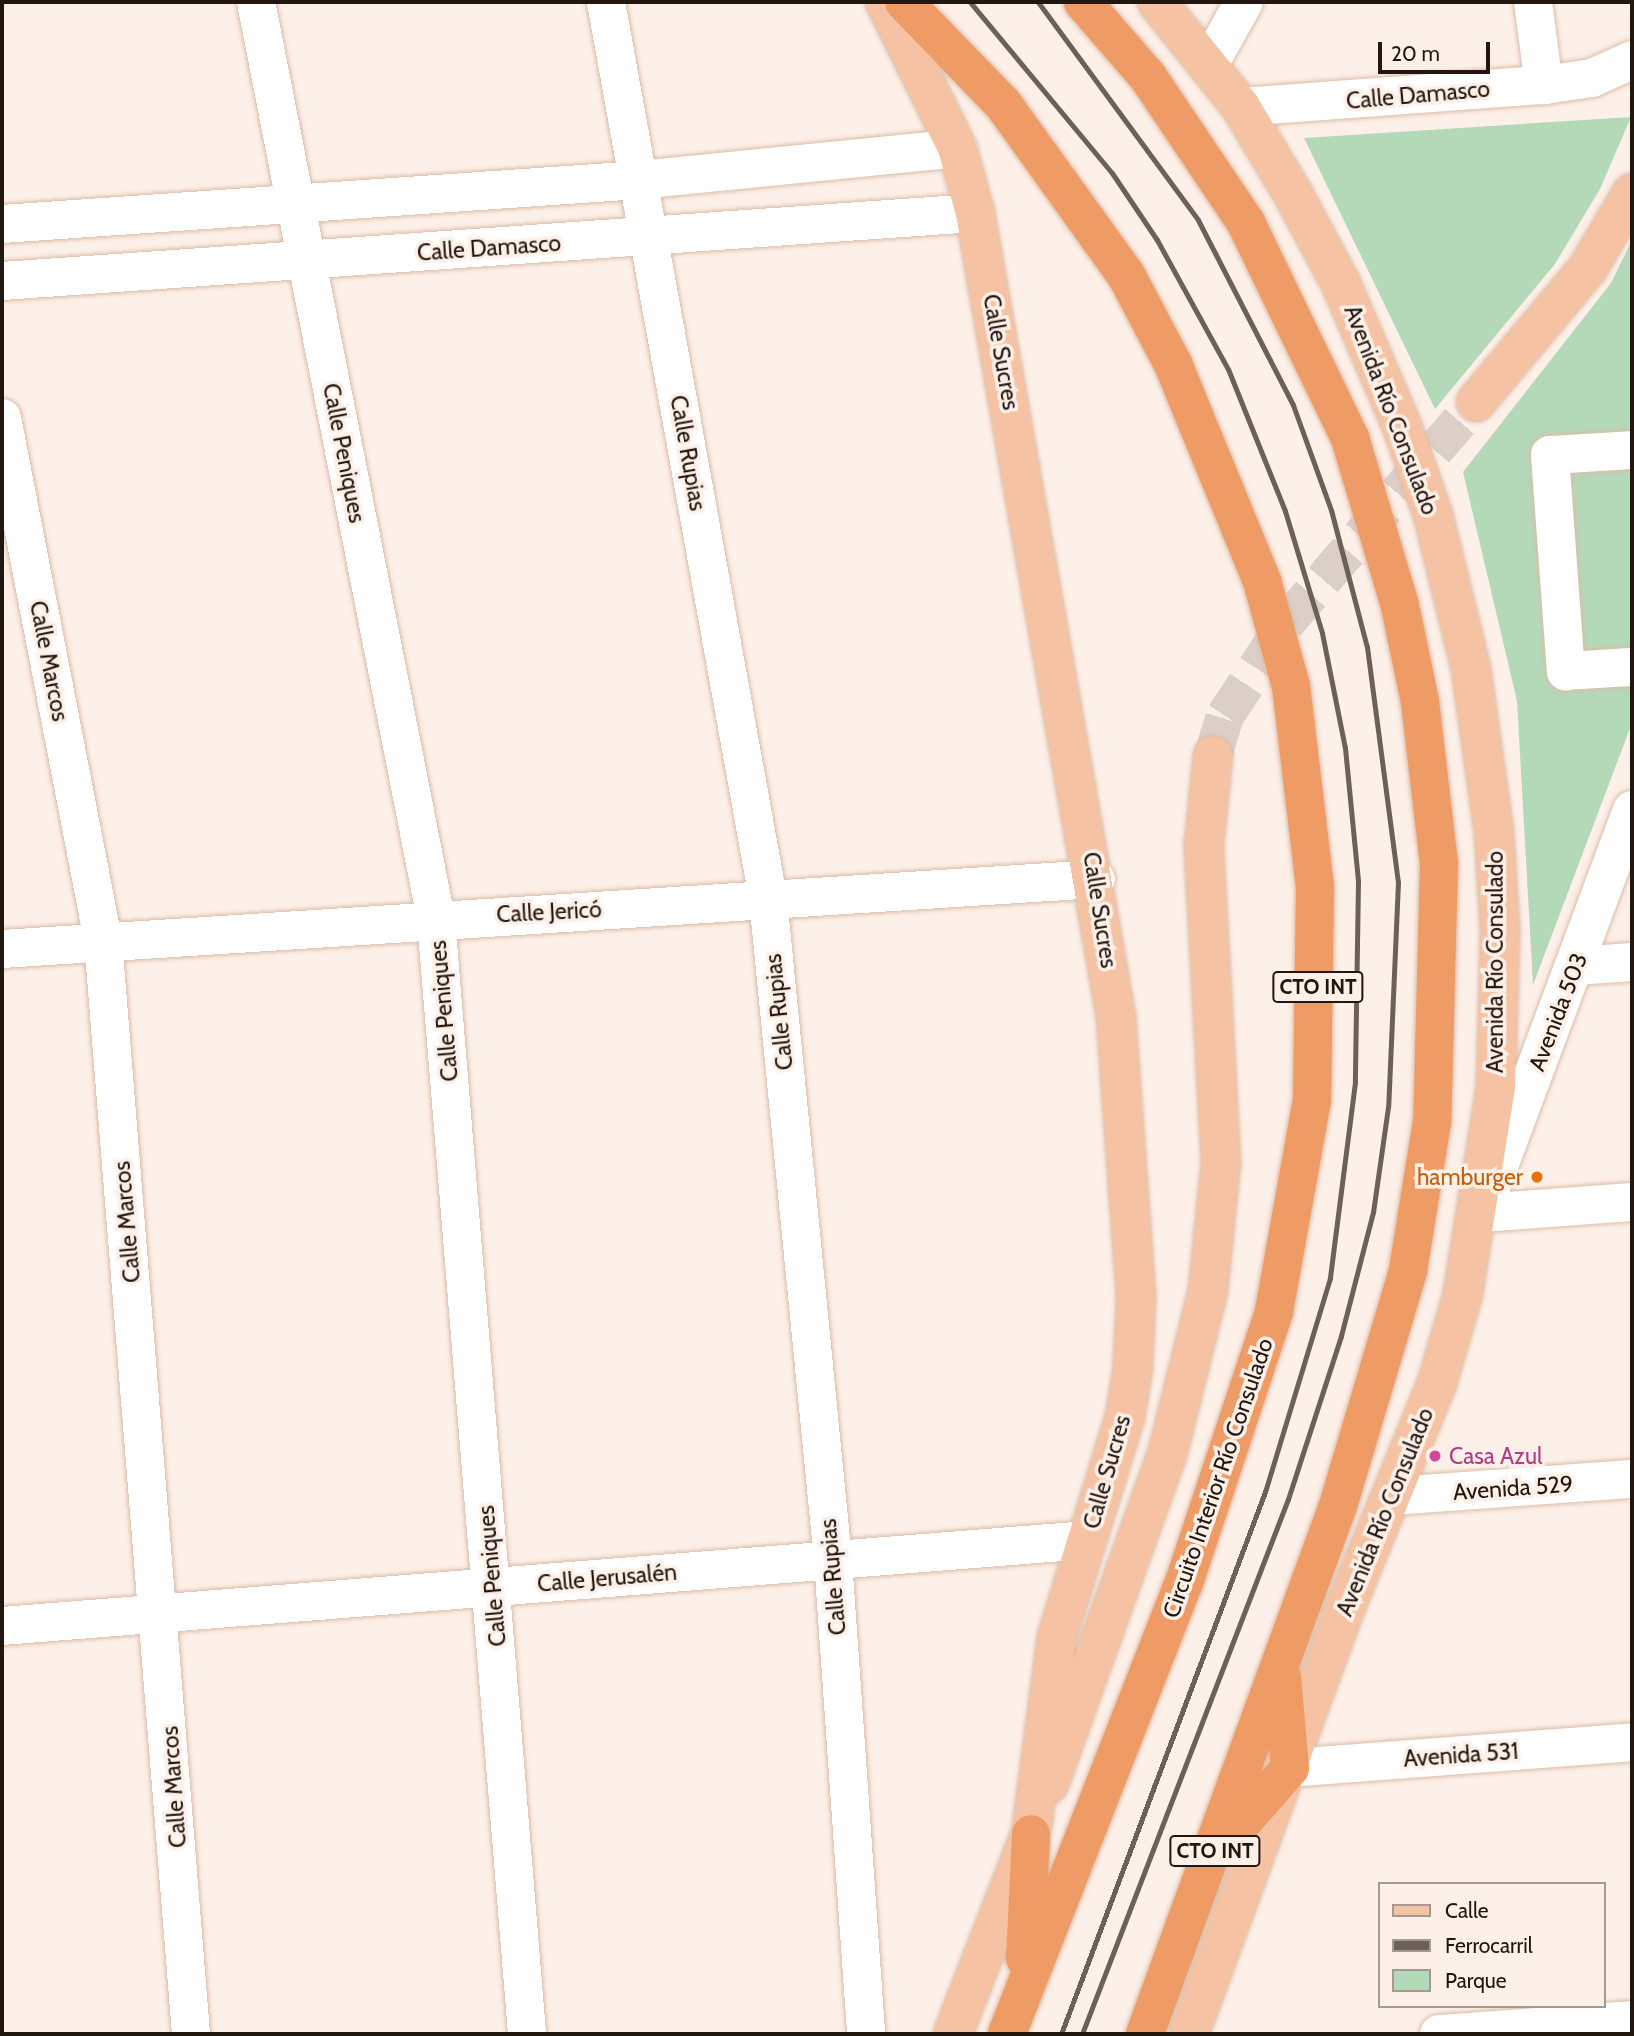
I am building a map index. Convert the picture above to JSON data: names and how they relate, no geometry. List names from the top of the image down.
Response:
{
  "streets": {
    "highway": ["CTO INT", "Circuito Interior Río Consulado"],
    "main road": ["Calle Sucres", "Avenida Río Consulado"],
    "street": [
      "Calle Damasco",
      "Calle Peniques",
      "Calle Rupias",
      "Calle Marcos",
      "Calle Jericó",
      "Avenida 503",
      "Avenida 529",
      "Calle Jerusalén",
      "Avenida 531"
    ]
  },
  "crossings": [
    ["Calle Damasco", "Calle Sucres"],
    ["Calle Damasco", "Avenida Río Consulado"],
    ["Calle Damasco", "Calle Peniques"],
    ["Calle Damasco", "Calle Rupias"],
    ["Calle Sucres", "Calle Jericó"],
    ["Calle Sucres", "Calle Jerusalén"],
    ["Avenida Río Consulado", "Avenida 503"],
    ["Avenida Río Consulado", "Avenida 529"],
    ["Avenida Río Consulado", "Avenida 531"],
    ["Calle Peniques", "Calle Jericó"],
    ["Calle Peniques", "Calle Jerusalén"],
    ["Calle Rupias", "Calle Jericó"],
    ["Calle Rupias", "Calle Jerusalén"],
    ["Calle Marcos", "Calle Jericó"],
    ["Calle Marcos", "Calle Jerusalén"]
  ],
  "places": ["hamburger", "Casa Azul"],
  "legend": ["Calle", "Ferrocarril", "Parque"],
  "scale_bar": "20 m"
}
